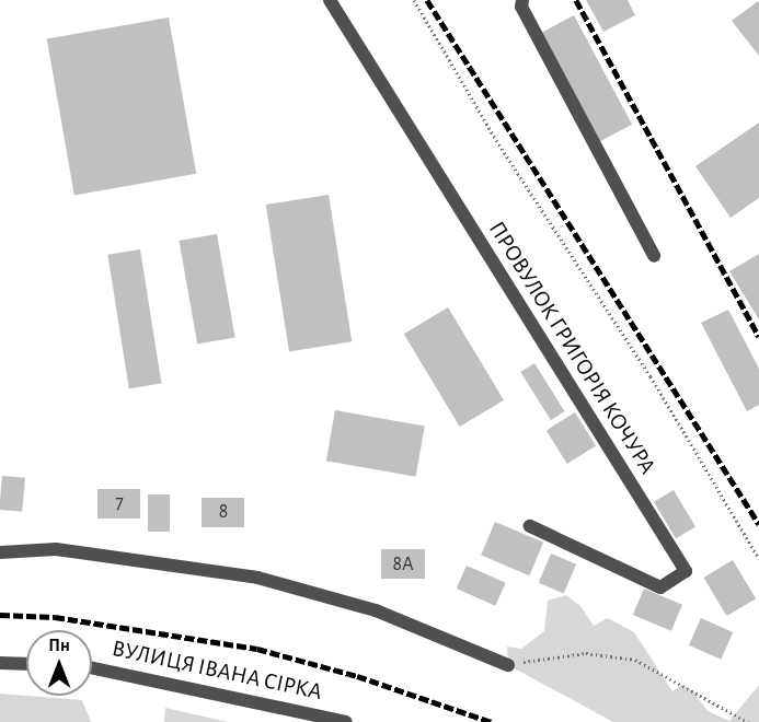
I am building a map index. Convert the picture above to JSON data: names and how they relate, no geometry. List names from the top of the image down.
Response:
{
  "streets": {
    "street": ["ПРОВУЛОК ГРИГОРІЯ КОЧУРА", "ВУЛИЦЯ ІВАНА СІРКА"]
  },
  "house_numbers": ["7", "8", "8А"],
  "north": "top"
}
